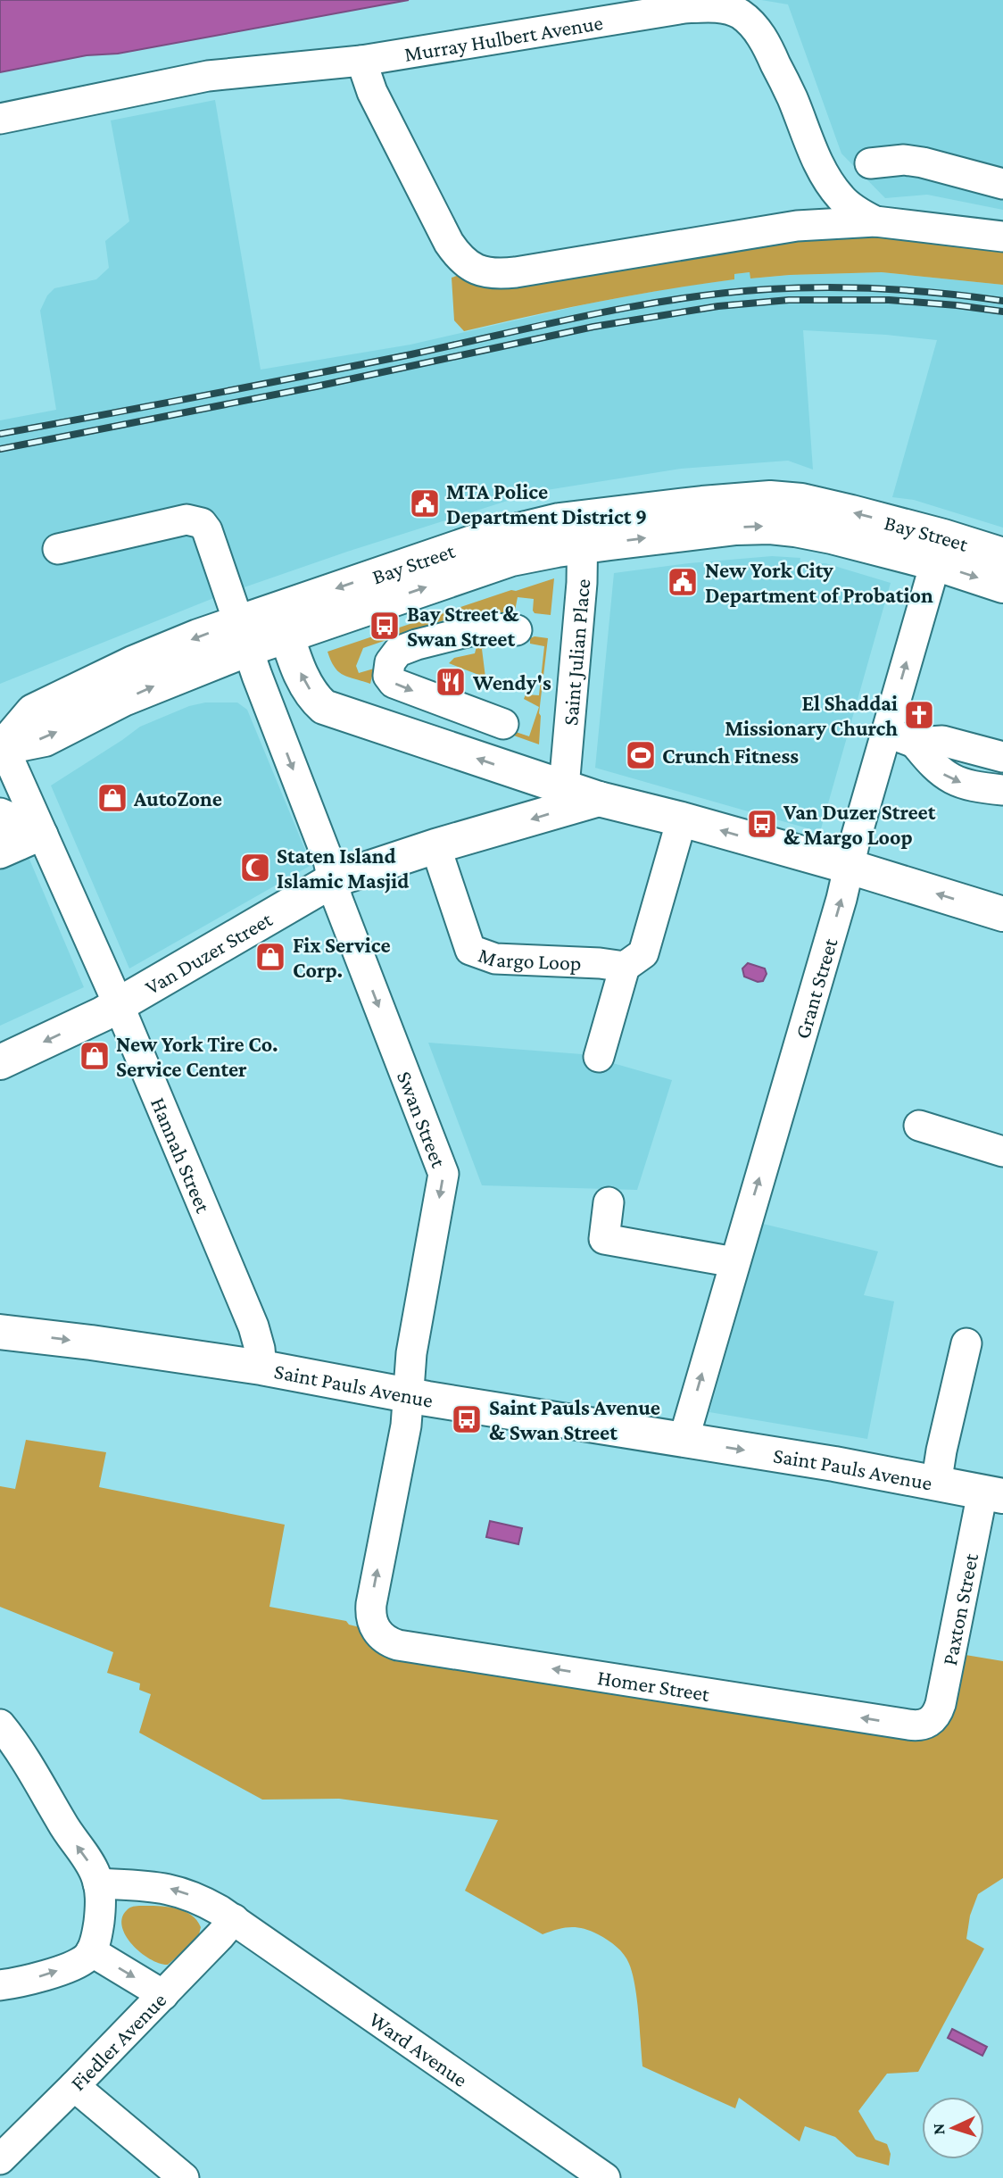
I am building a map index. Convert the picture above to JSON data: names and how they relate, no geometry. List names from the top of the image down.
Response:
{
  "streets": {
    "main road": ["Bay Street", "Van Duzer Street", "Saint Pauls Avenue"],
    "street": [
      "Murray Hulbert Avenue",
      "Saint Julian Place",
      "Margo Loop",
      "Grant Street",
      "Swan Street",
      "Hannah Street",
      "Paxton Street",
      "Homer Street",
      "Fiedler Avenue",
      "Ward Avenue"
    ]
  },
  "crossings": [
    ["Bay Street", "Saint Julian Place"],
    ["Bay Street", "Grant Street"],
    ["Bay Street", "Swan Street"],
    ["Bay Street", "Hannah Street"],
    ["Van Duzer Street", "Margo Loop"],
    ["Van Duzer Street", "Swan Street"],
    ["Van Duzer Street", "Hannah Street"],
    ["Grant Street", "Saint Pauls Avenue"],
    ["Swan Street", "Saint Pauls Avenue"],
    ["Swan Street", "Homer Street"],
    ["Hannah Street", "Saint Pauls Avenue"],
    ["Saint Pauls Avenue", "Paxton Street"],
    ["Paxton Street", "Homer Street"],
    ["Fiedler Avenue", "Ward Avenue"]
  ],
  "one_way": ["Van Duzer Street", "Saint Pauls Avenue", "Homer Street"],
  "places": {
    "public building": ["MTA Police Department District 9", "New York City Department of Probation"],
    "bus stop": ["Bay Street & Swan Street", "Van Duzer Street & Margo Loop", "Saint Pauls Avenue & Swan Street"],
    "restaurant": ["Wendy's"],
    "church": ["El Shaddai Missionary Church"],
    "sports": ["Crunch Fitness"],
    "shop": ["AutoZone", "Fix Service Corp.", "New York Tire Co. Service Center"],
    "mosque": ["Staten Island Islamic Masjid"]
  },
  "north": "left"
}
